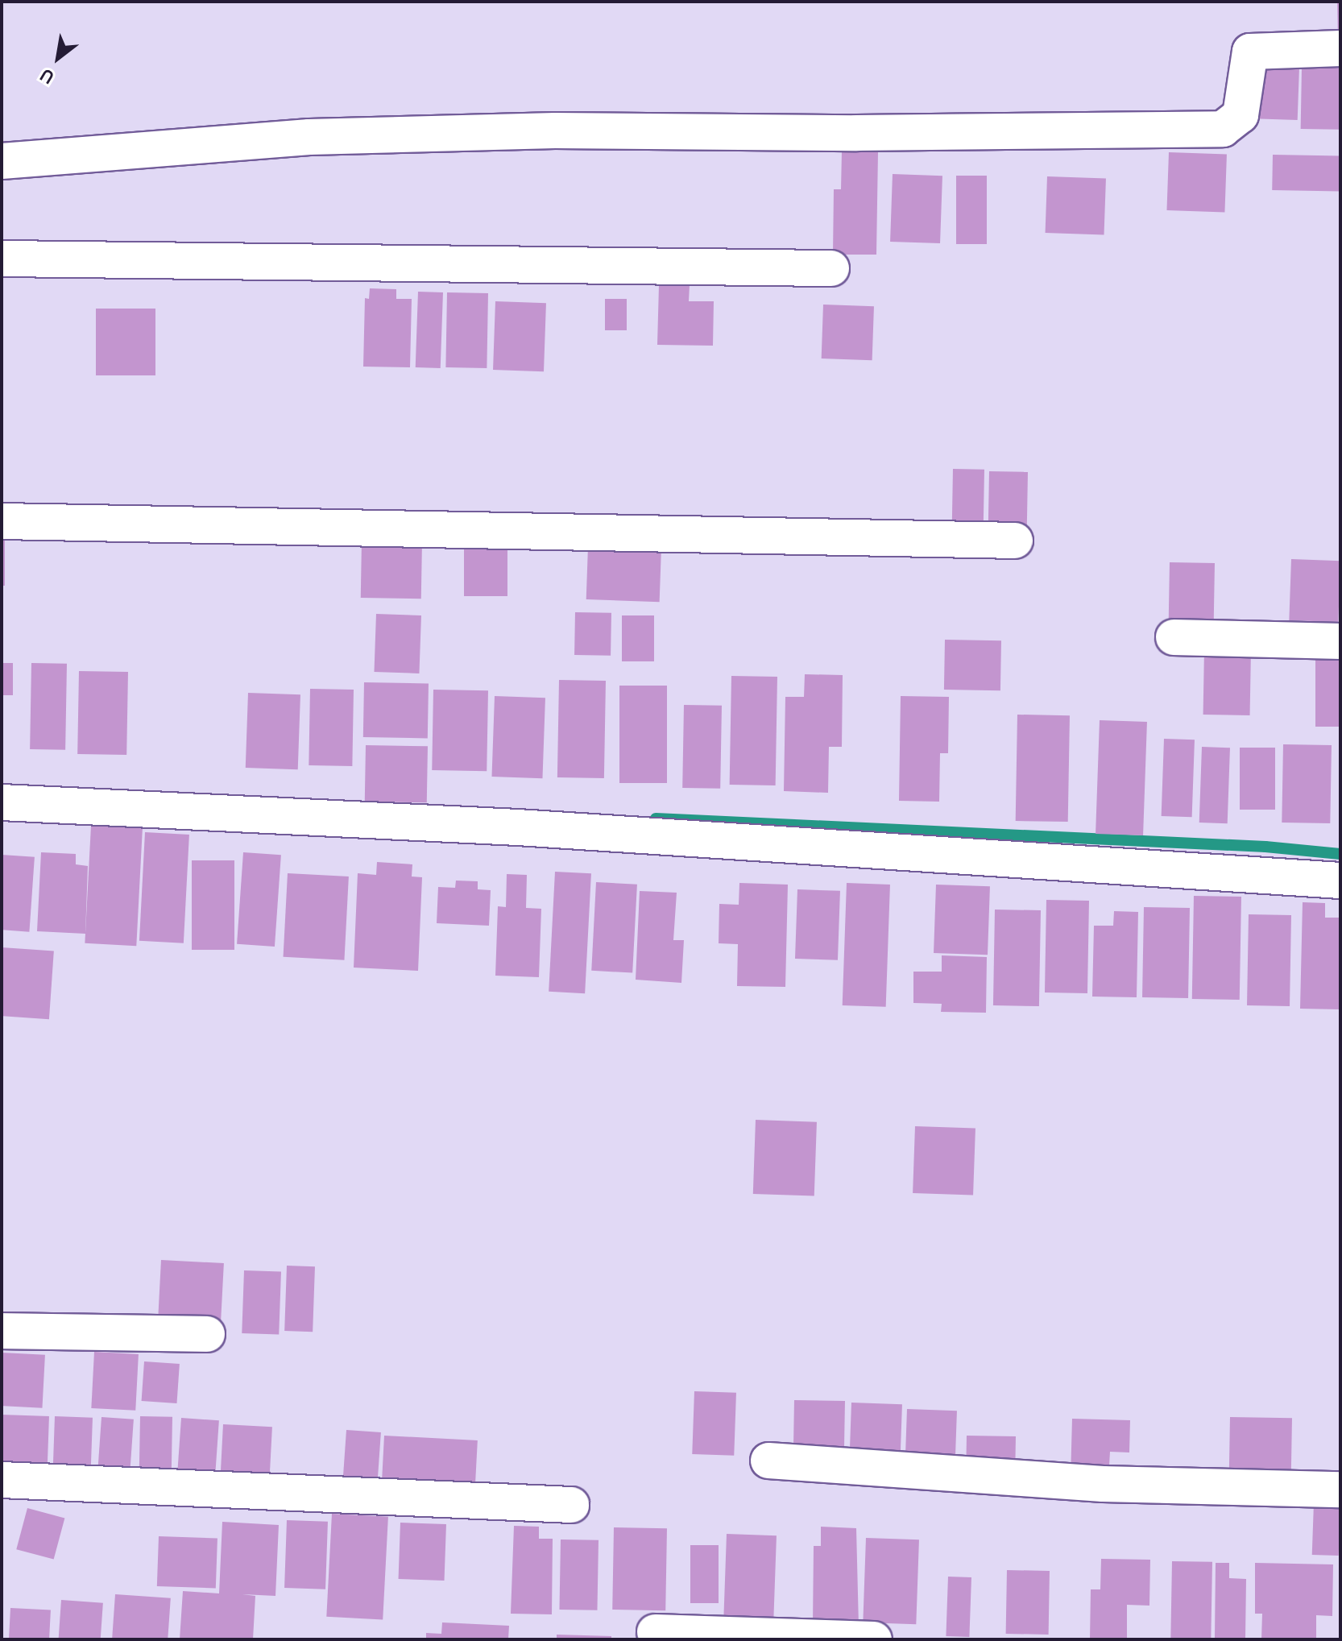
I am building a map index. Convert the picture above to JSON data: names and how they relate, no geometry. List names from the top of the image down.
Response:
{
  "north": "bottom left"
}
